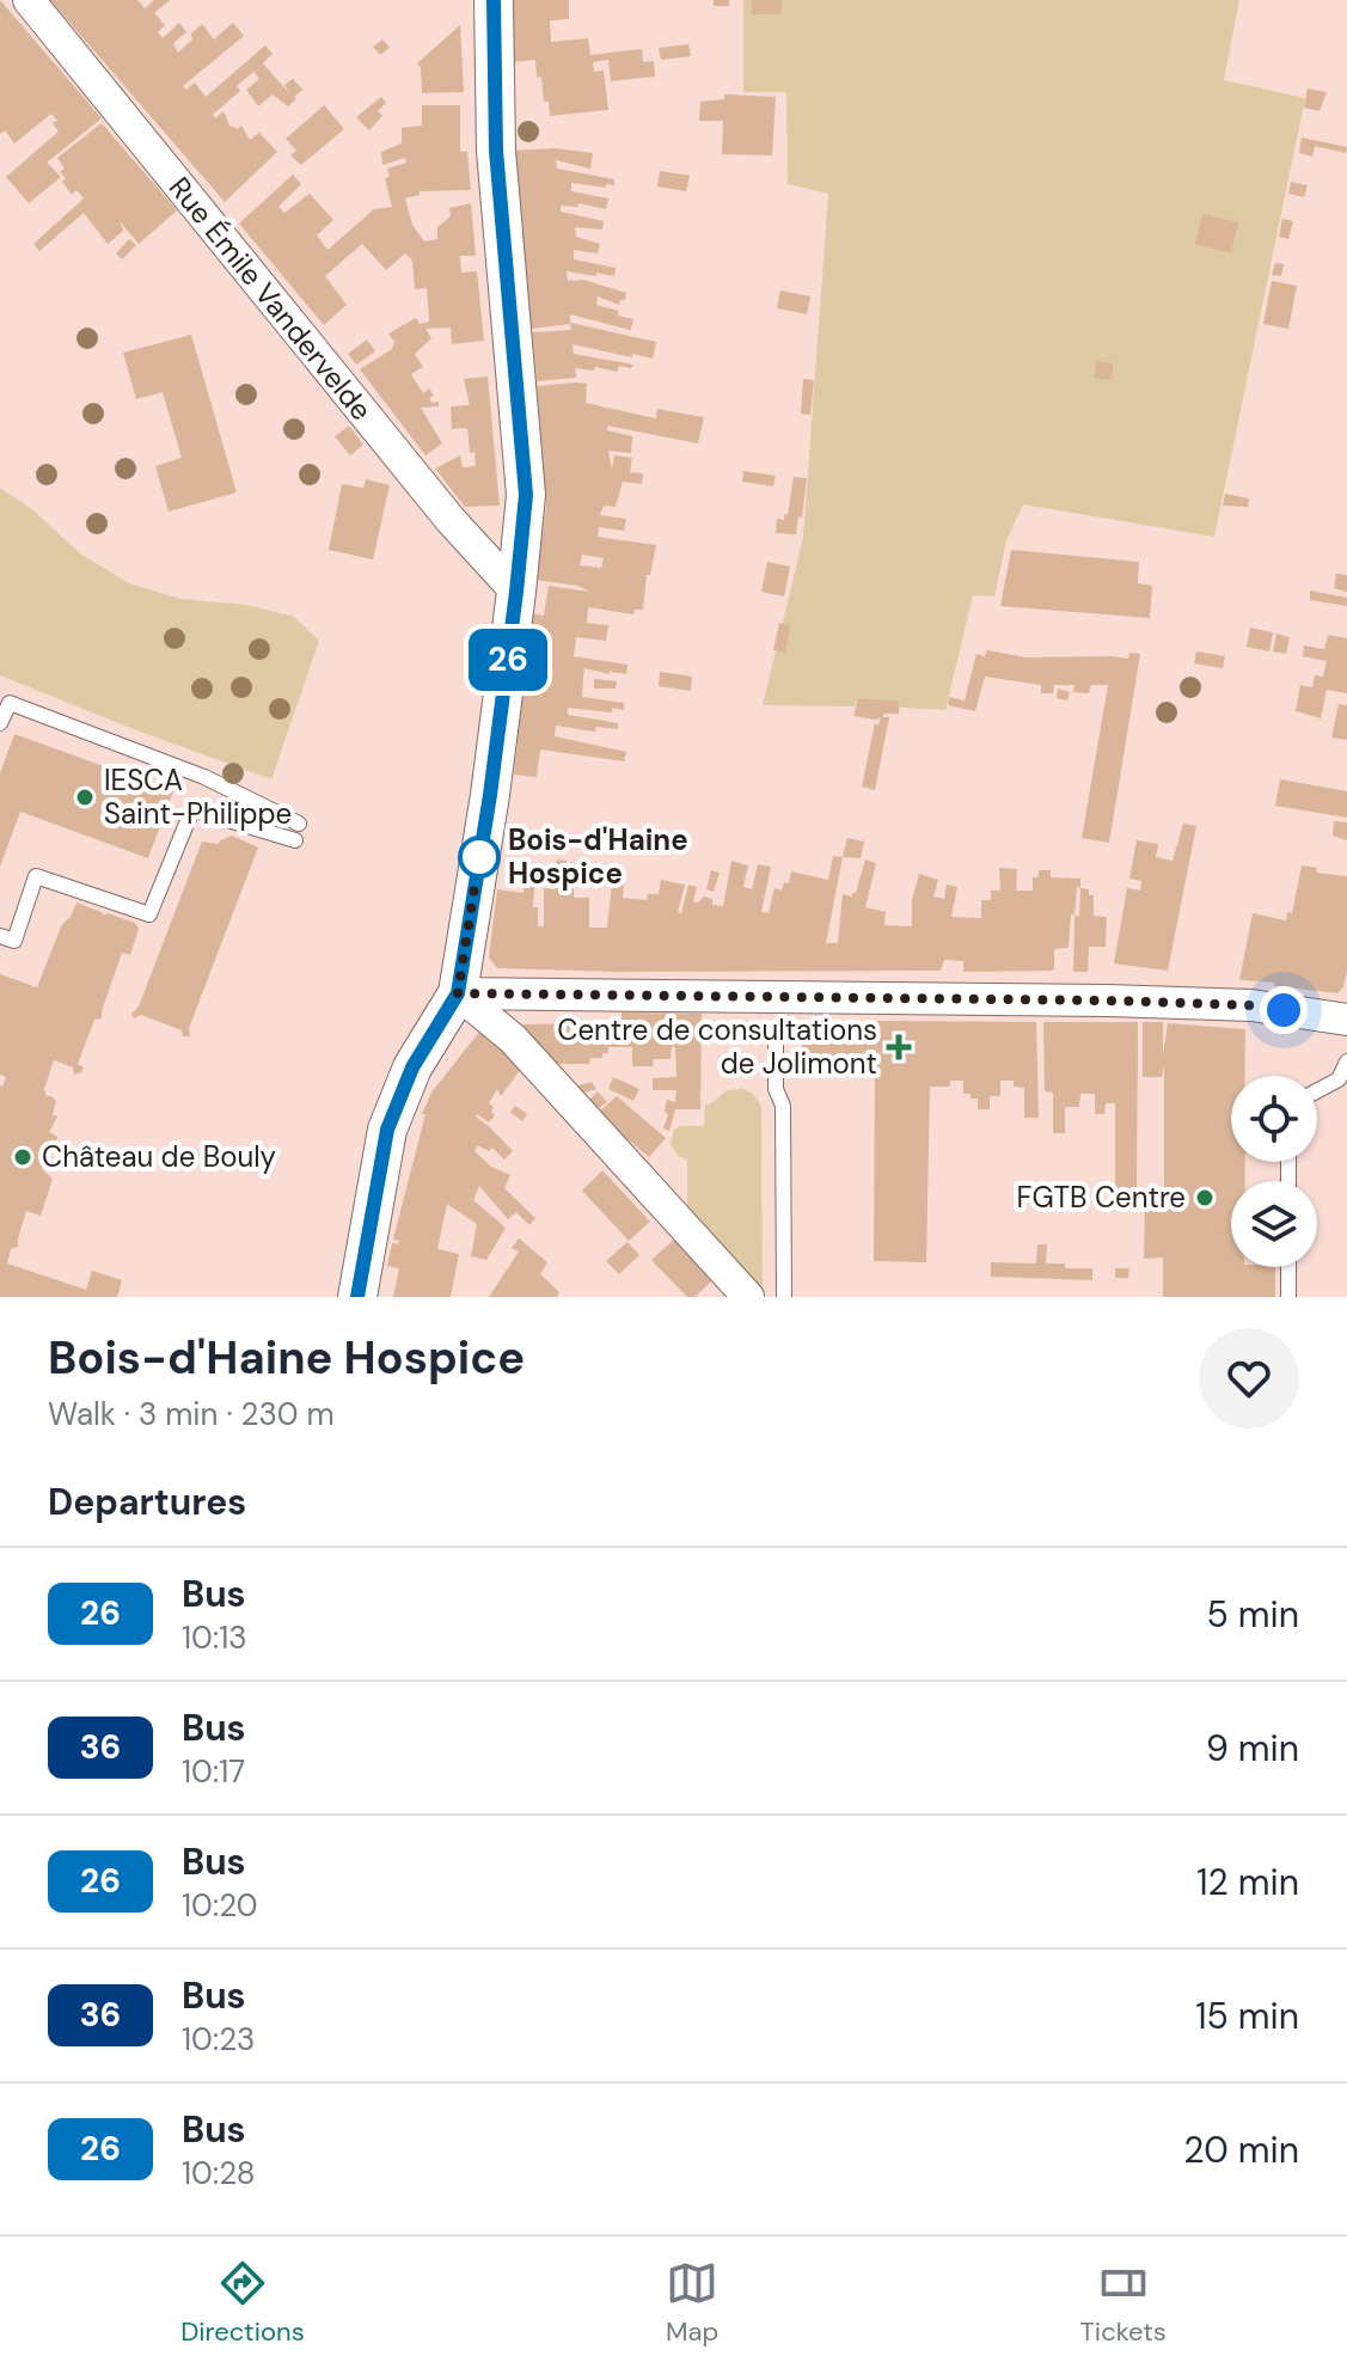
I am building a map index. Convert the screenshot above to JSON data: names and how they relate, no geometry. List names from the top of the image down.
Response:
{
  "streets": {
    "street": ["Rue Émile Vandervelde"]
  },
  "places": {
    "other": [
      "IESCA Saint-Philippe",
      "Bois-d'Haine Hospice",
      "Château de Bouly",
      "FGTB Centre"
    ],
    "health": ["Centre de consultations de Jolimont"]
  },
  "lines": ["bus line 26"],
  "page": {
    "on_map": "26",
    "heading": [
      ["Bois-d'Haine Hospice", "Walk · 3 min · 230 m"],
      "Departures"
    ],
    "list": [
      {
        "mark": "26",
        "name": "Bus",
        "note": "10:13",
        "value": "5 min"
      },
      {
        "mark": "36",
        "name": "Bus",
        "note": "10:17",
        "value": "9 min"
      },
      {
        "mark": "26",
        "name": "Bus",
        "note": "10:20",
        "value": "12 min"
      },
      {
        "mark": "36",
        "name": "Bus",
        "note": "10:23",
        "value": "15 min"
      },
      {
        "mark": "26",
        "name": "Bus",
        "note": "10:28",
        "value": "20 min"
      }
    ],
    "tabs": ["Directions", "Map", "Tickets"]
  }
}
